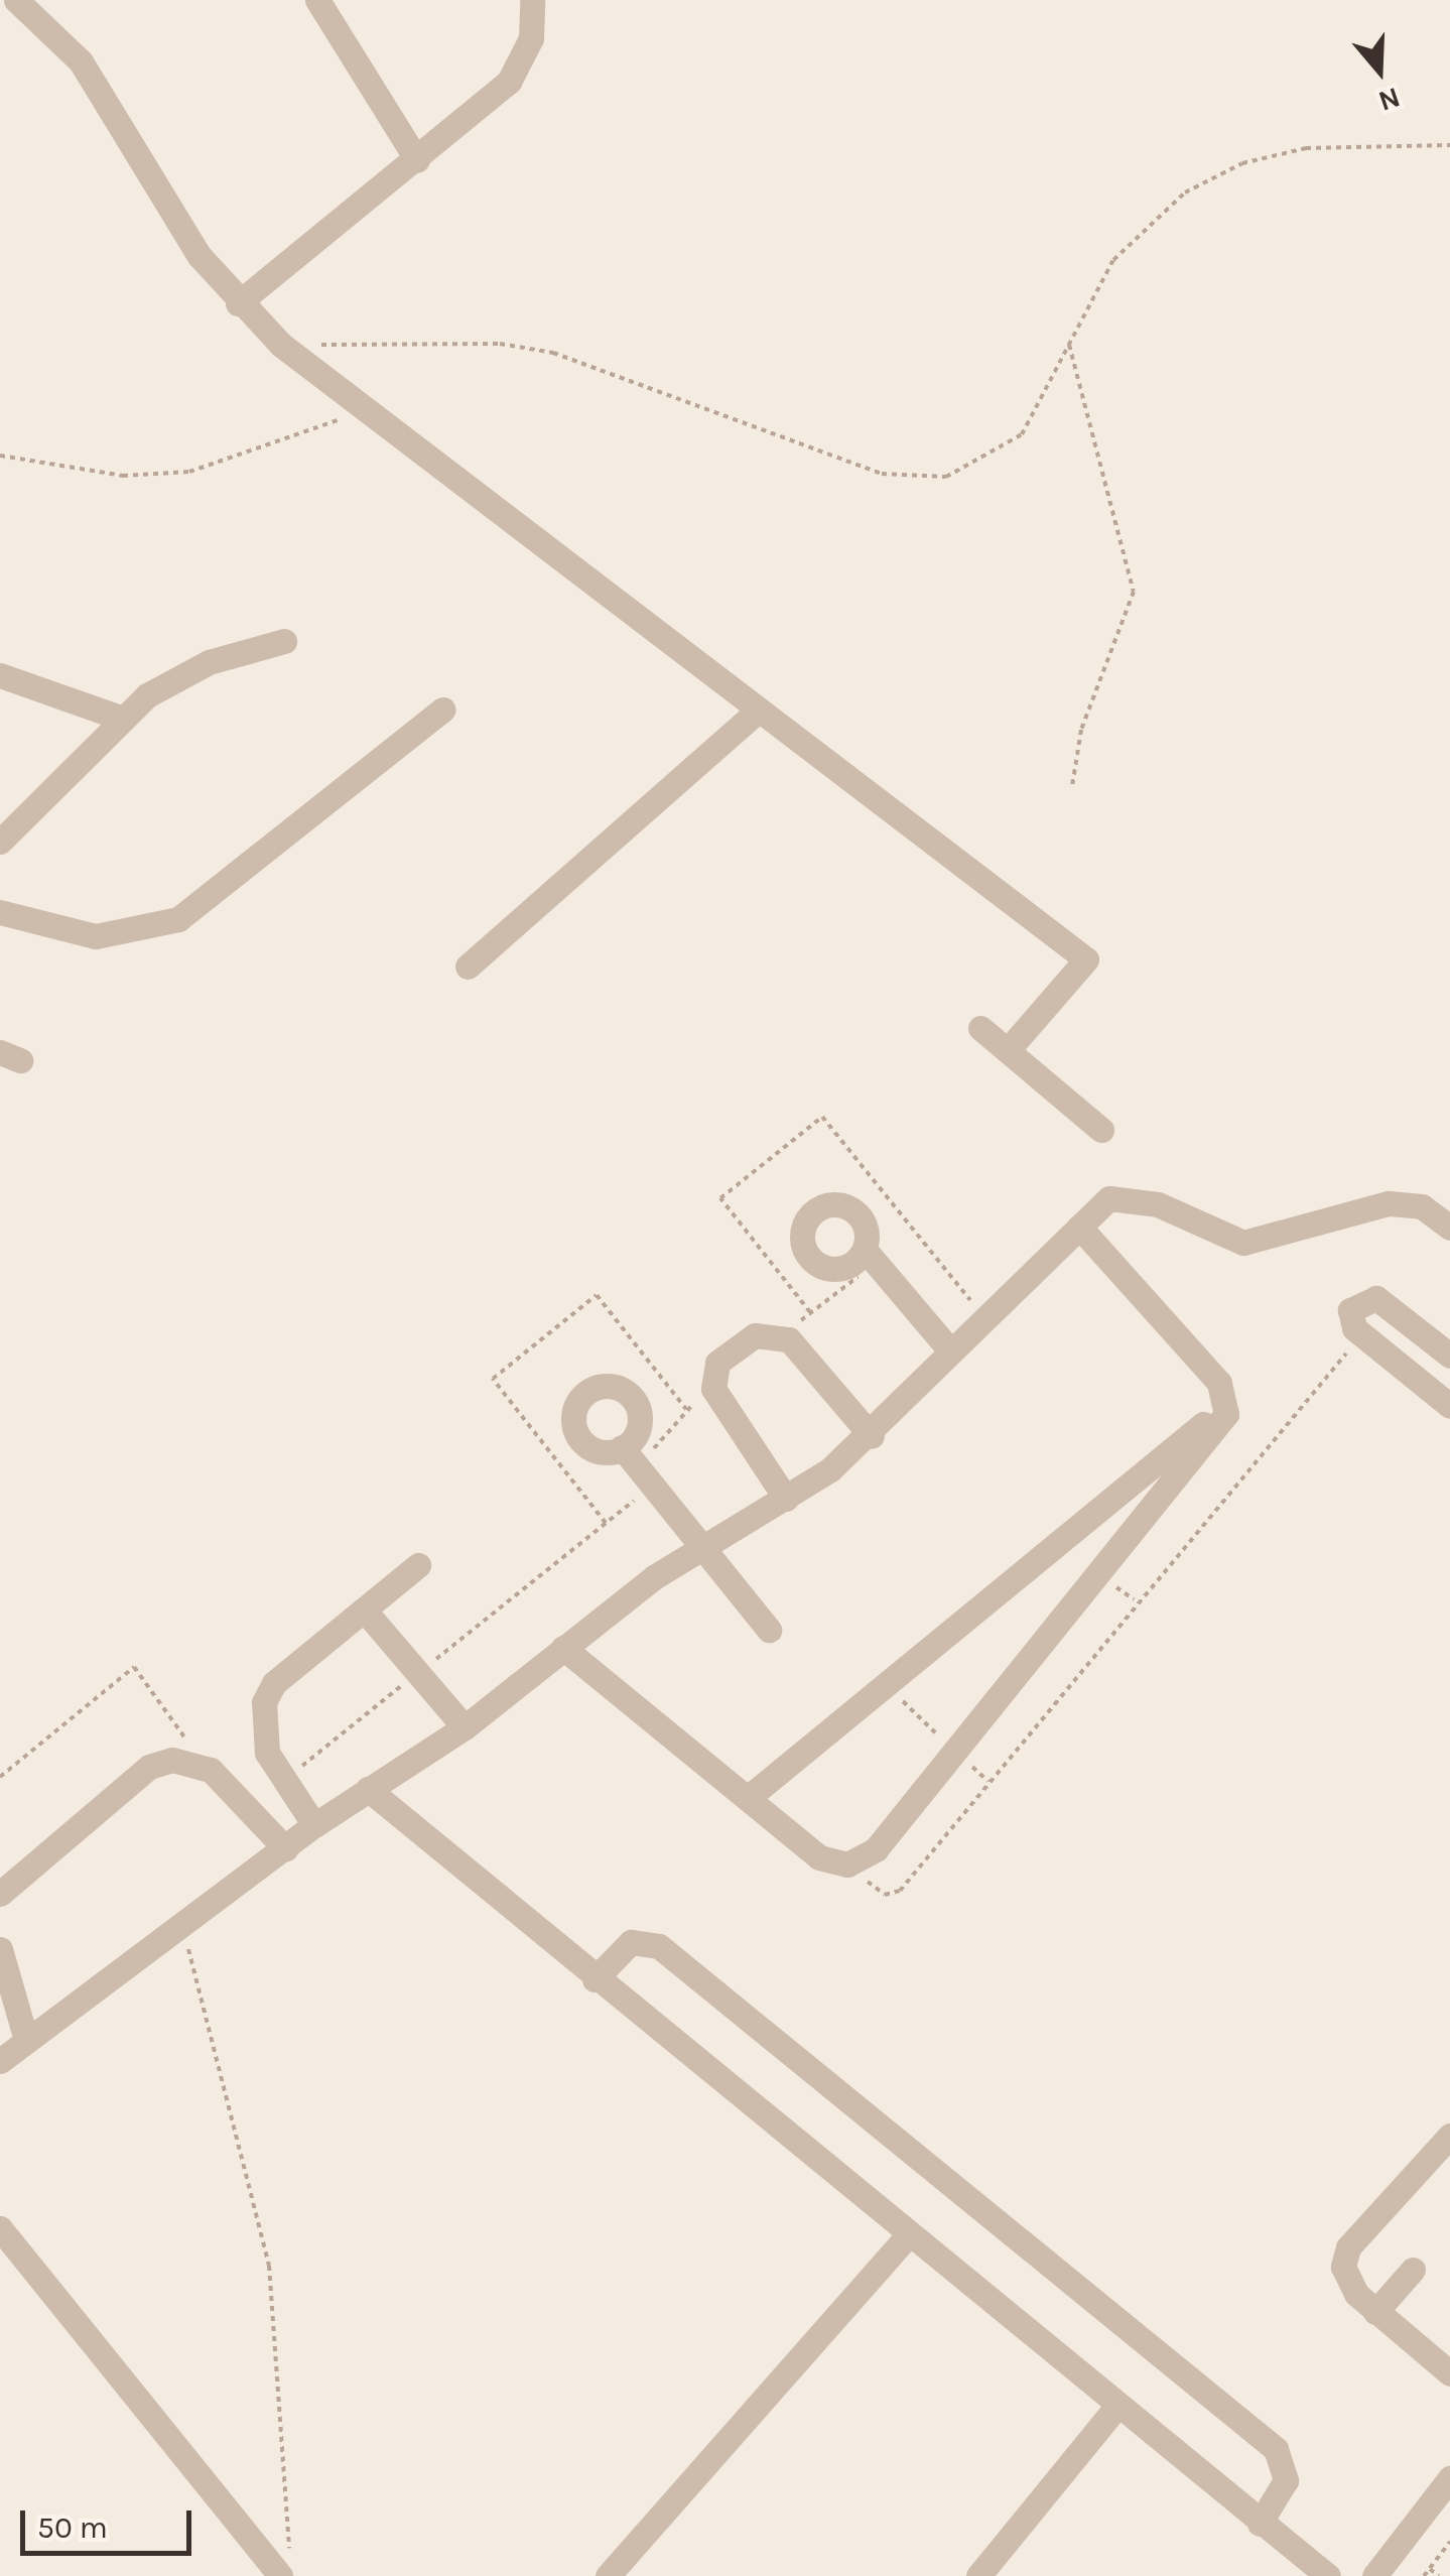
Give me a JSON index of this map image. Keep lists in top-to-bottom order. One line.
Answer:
{"scale_bar":"50 m","north":"bottom"}
